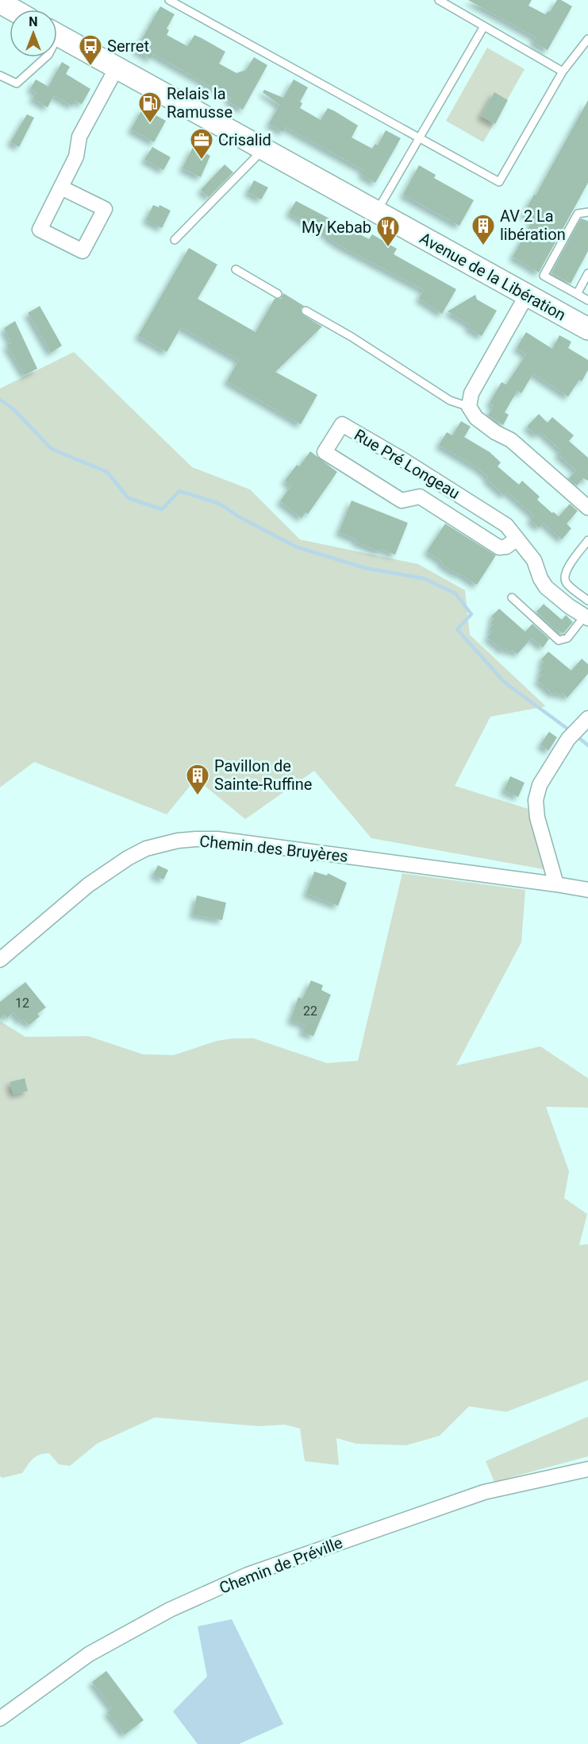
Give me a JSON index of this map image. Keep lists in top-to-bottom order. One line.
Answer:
{"streets":{"main road":["Avenue de la Libération"],"street":["Rue Pré Longeau","Chemin des Bruyères","Chemin de Préville"]},"places":{"bus stop":["Serret"],"fuel station":["Relais la Ramusse"],"office":["Crisalid"],"building":["AV 2 La libération","Pavillon de Sainte-Ruffine"],"restaurant":["My Kebab"]},"house_numbers":["12","22"],"north":"top"}
